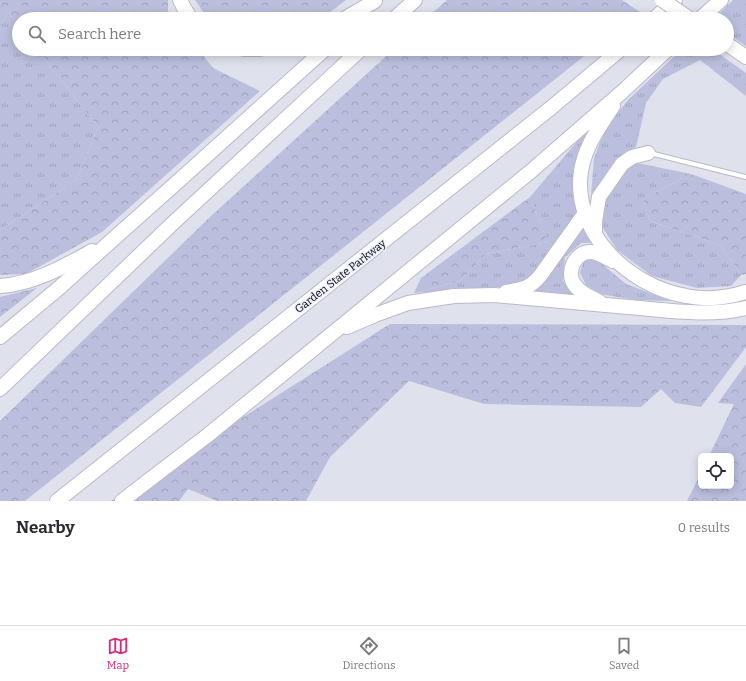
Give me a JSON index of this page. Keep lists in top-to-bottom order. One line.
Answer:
{"streets":{"highway":["Garden State Parkway"]},"page":{"search":"Search here","heading":["Nearby","0 results"],"nav":["Map","Directions","Saved"]}}
